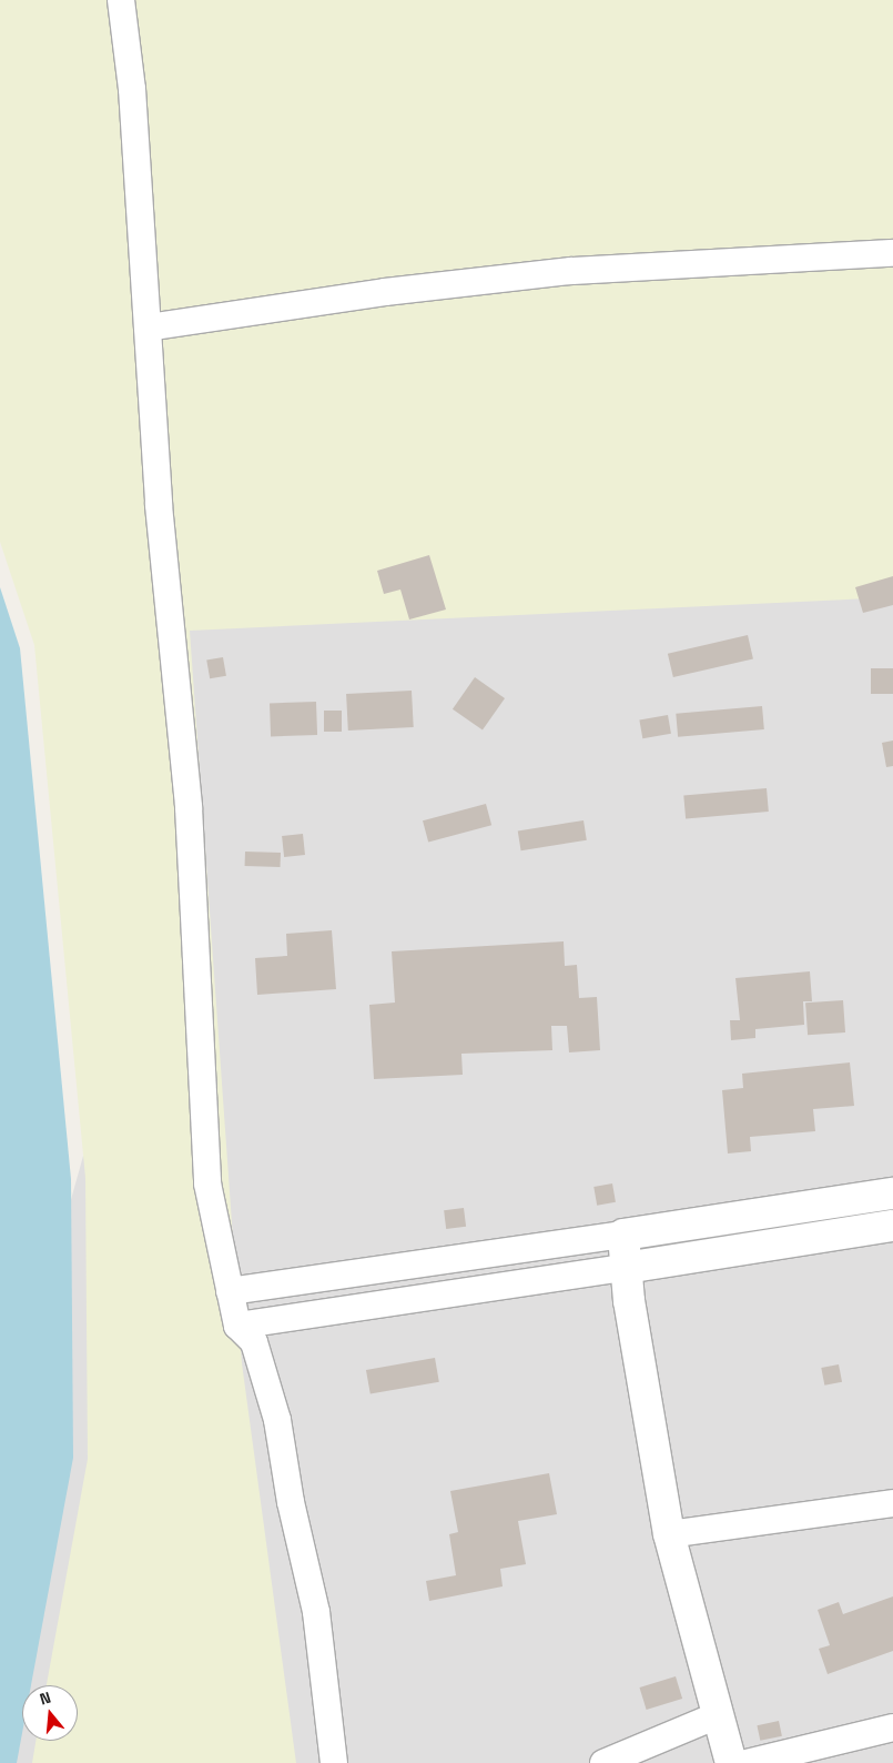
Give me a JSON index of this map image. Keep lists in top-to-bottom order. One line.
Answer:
{"north":"top"}
